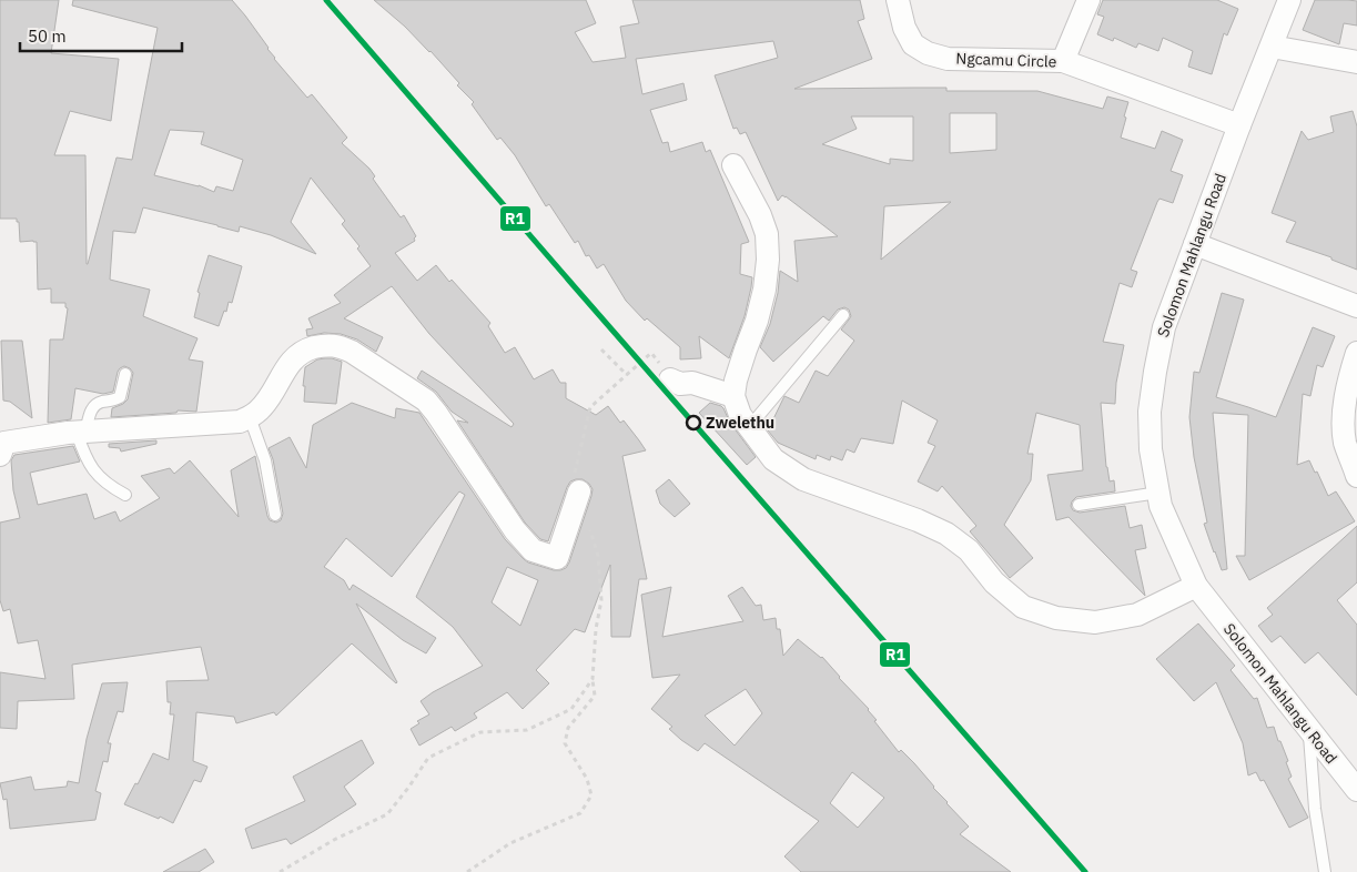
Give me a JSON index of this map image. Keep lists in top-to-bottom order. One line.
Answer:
{"streets":{"street":["Ngcamu Circle","Solomon Mahlangu Road"]},"crossings":[["Ngcamu Circle","Solomon Mahlangu Road"]],"places":["Zwelethu"],"lines":["transit line R1"],"scale_bar":"50 m"}
